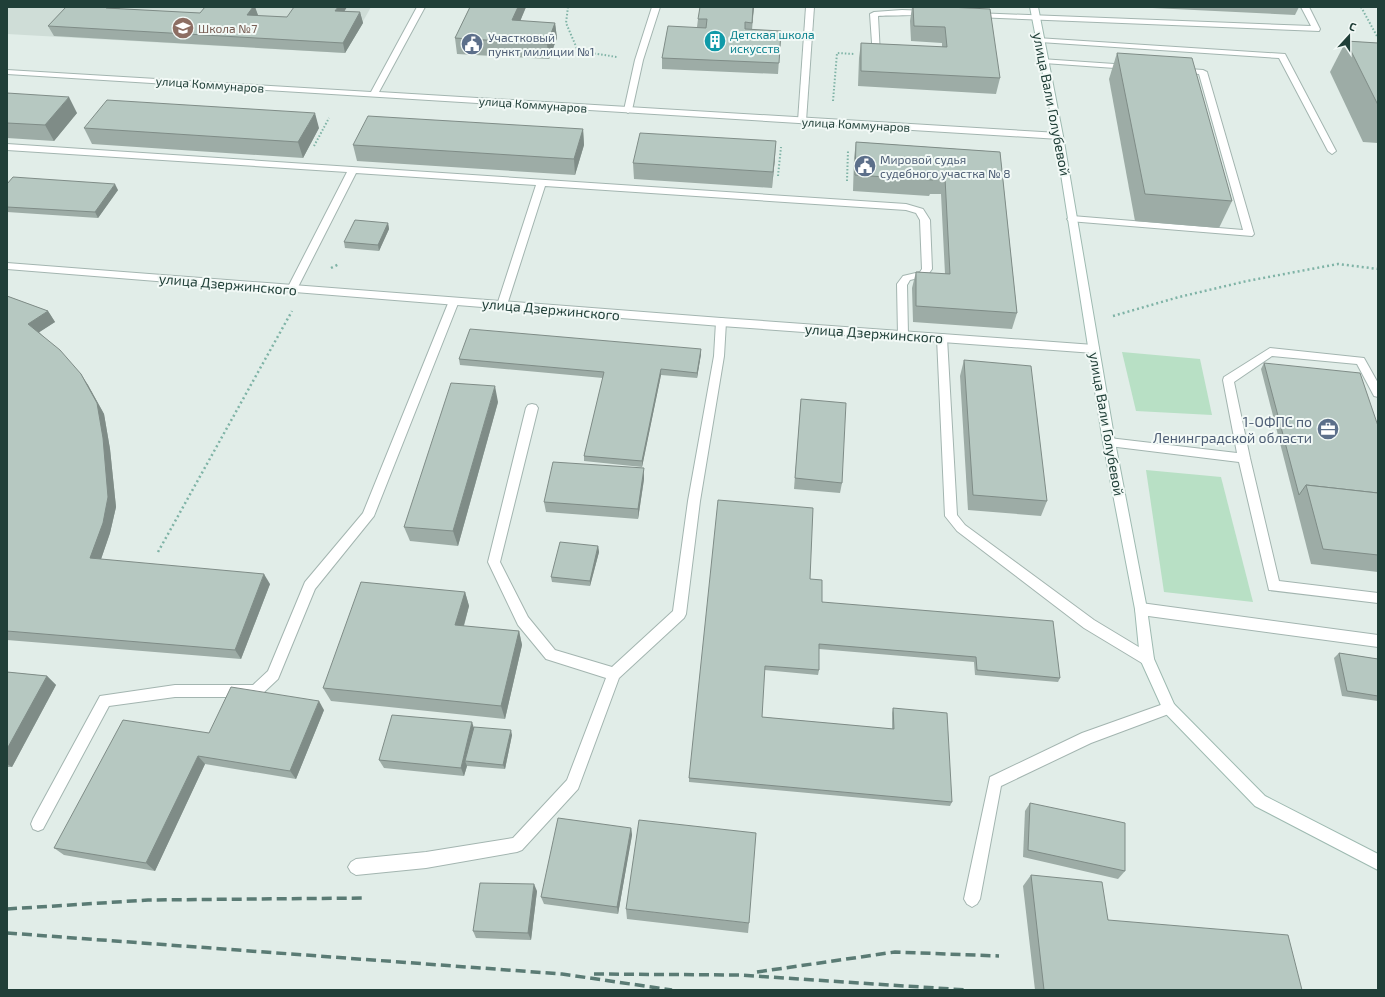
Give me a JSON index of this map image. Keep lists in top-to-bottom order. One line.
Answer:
{"streets":{"street":["улица Коммунаров","улица Вали Голубевой","улица Дзержинского"]},"crossings":[["улица Коммунаров","улица Вали Голубевой"],["улица Вали Голубевой","улица Дзержинского"]],"places":{"school or university":["Школа №7"],"building":["Детская школа искусств"],"public building":["Участковый пункт милиции №1","Мировой судья судебного участка № 8"],"office":["1-ОФПС по Ленинградской области"]},"north":"top"}
